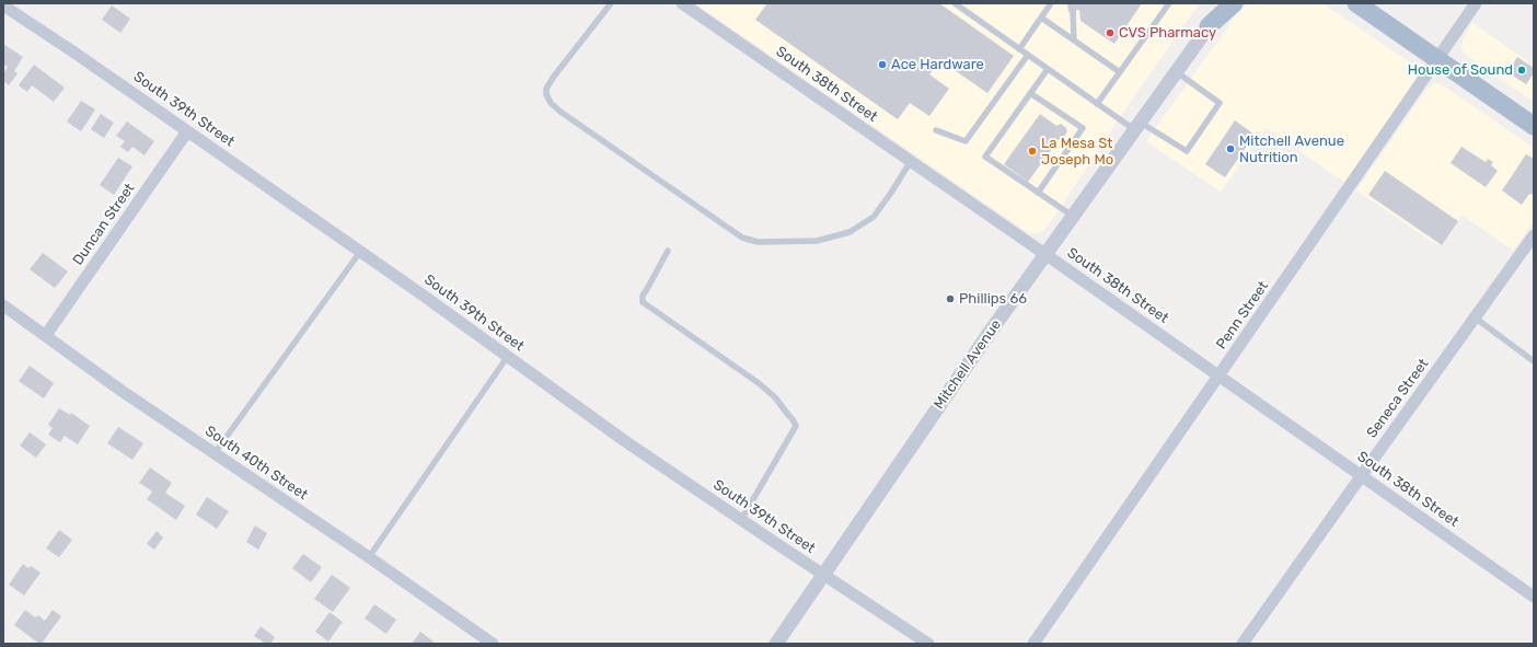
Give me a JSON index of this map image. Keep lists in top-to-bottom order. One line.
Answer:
{"streets":{"street":["South 38th Street","South 39th Street","Duncan Street","Penn Street","Mitchell Avenue","Seneca Street","South 40th Street"]},"crossings":[["South 38th Street","Penn Street"],["South 38th Street","Mitchell Avenue"],["South 38th Street","Seneca Street"],["South 39th Street","Duncan Street"],["South 39th Street","Mitchell Avenue"],["Duncan Street","South 40th Street"]],"places":["CVS Pharmacy","Ace Hardware","House of Sound","Mitchell Avenue Nutrition","La Mesa St Joseph Mo","Phillips 66"]}
